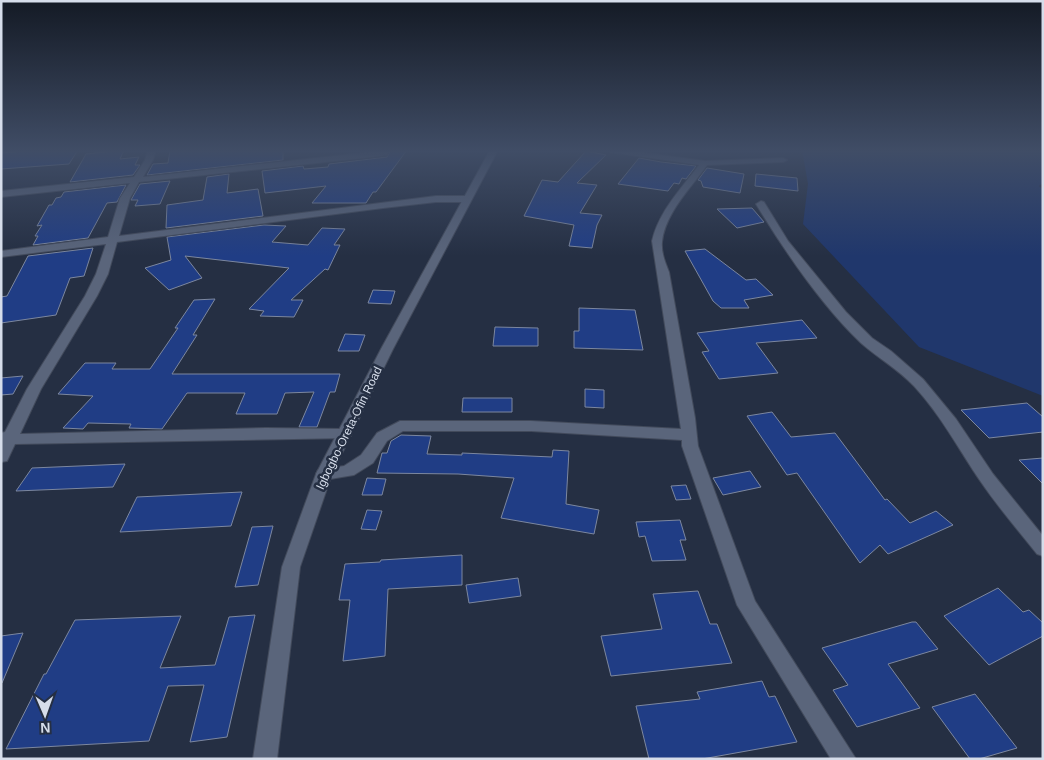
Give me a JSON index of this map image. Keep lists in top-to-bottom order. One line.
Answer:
{"streets":{"street":["Igbogbo-Oreta-Ofin Road"]},"north":"bottom"}
